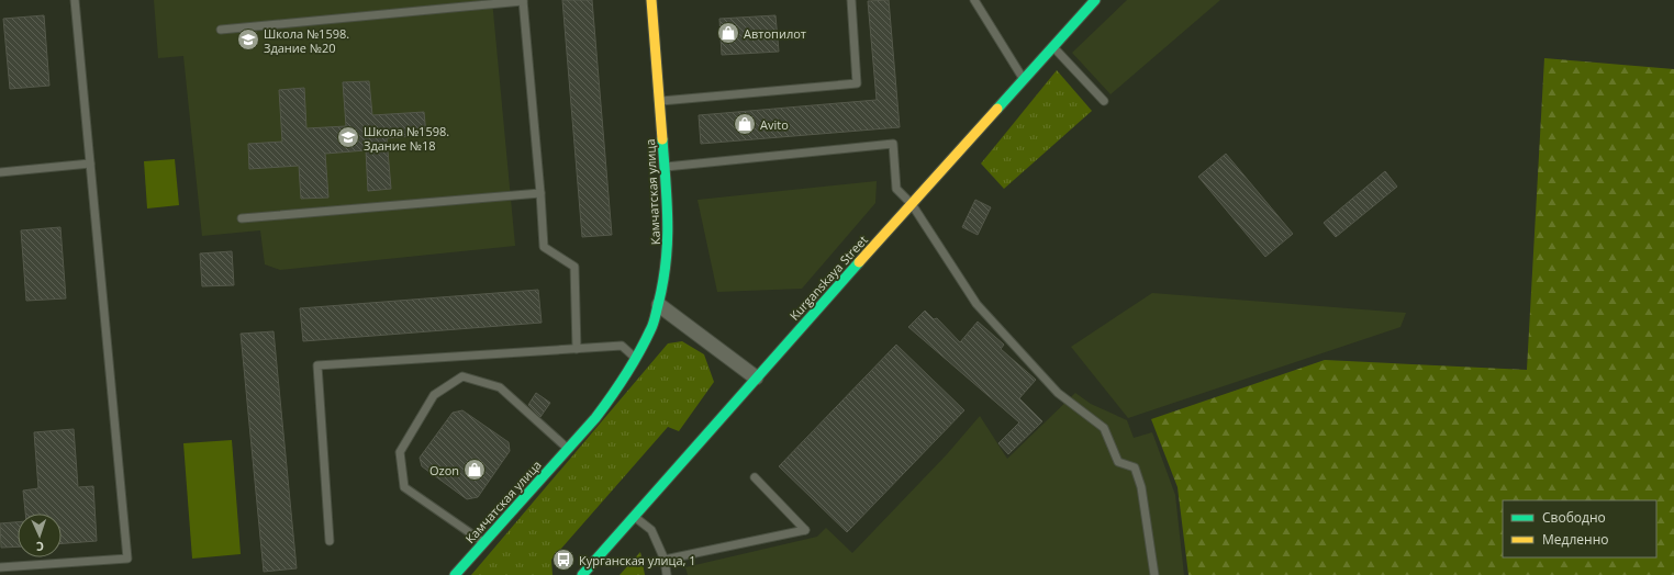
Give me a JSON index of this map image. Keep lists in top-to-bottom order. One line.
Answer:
{"streets":{"street":["Камчатская улица","Kurganskaya Street"]},"places":{"shop":["Автопилот","Avito","Ozon"],"school or university":["Школа №1598. Здание №20","Школа №1598. Здание №18"],"bus stop":["Курганская улица, 1"]},"legend":["Свободно","Медленно"],"north":"bottom"}
